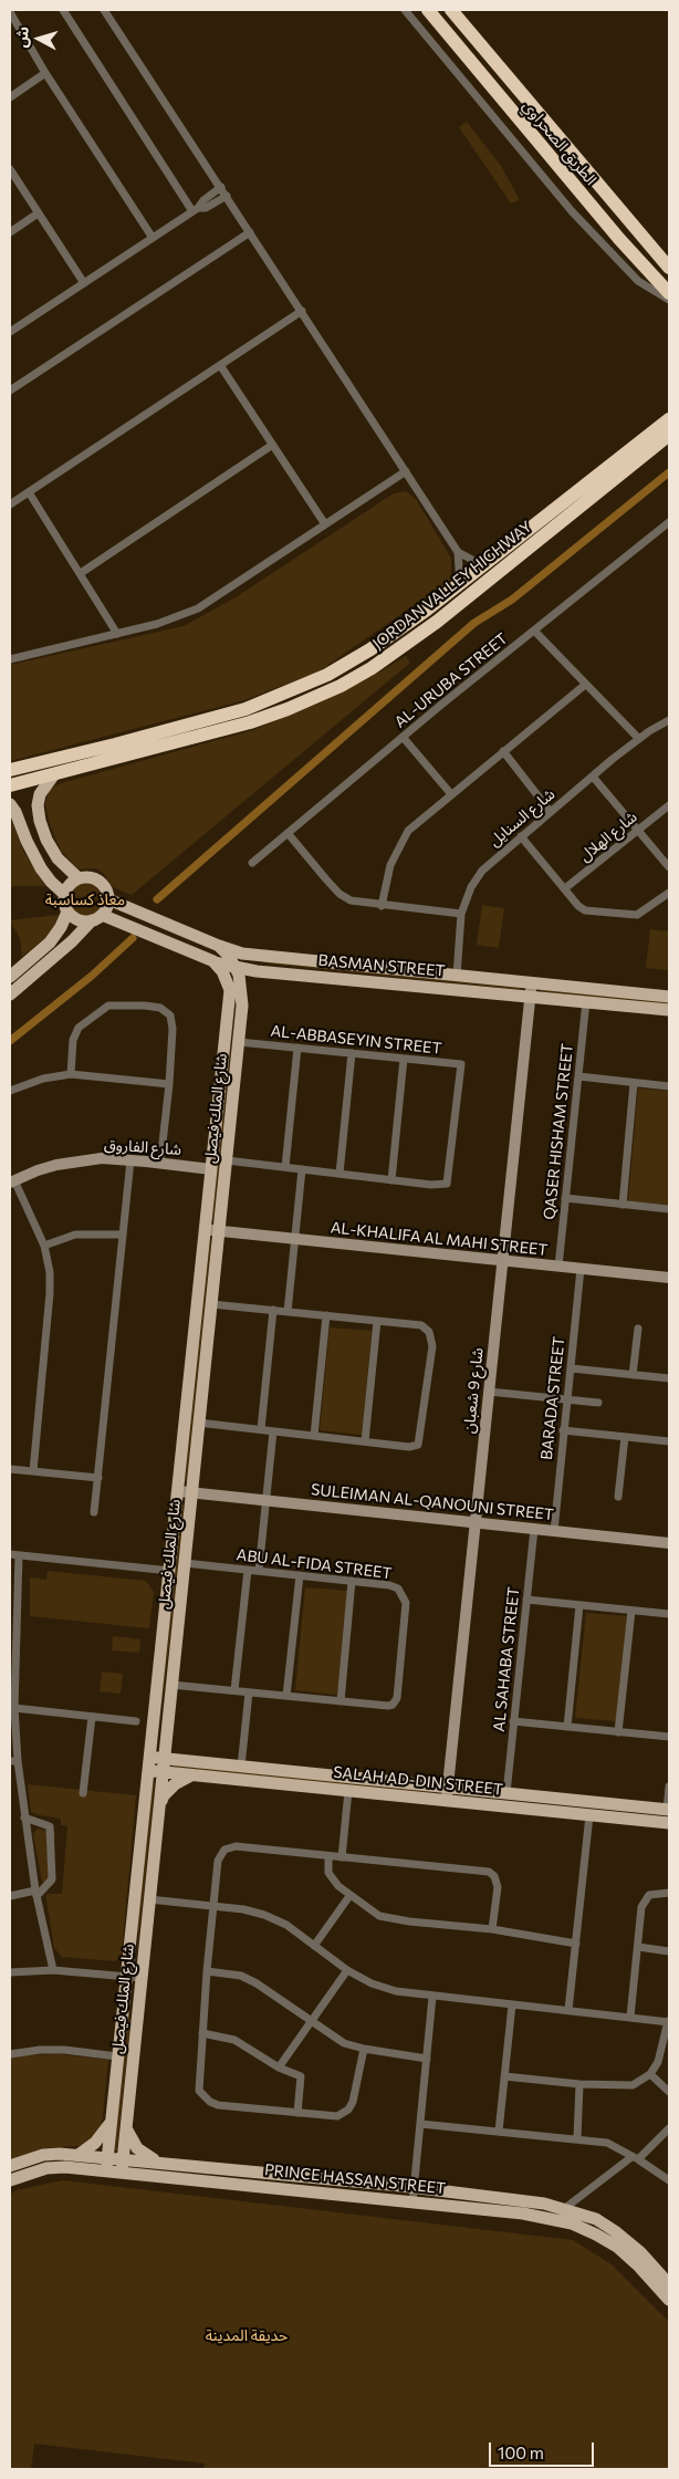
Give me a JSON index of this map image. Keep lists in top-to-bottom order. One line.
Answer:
{"streets":{"highway":["الطريق الصحراوي","JORDAN VALLEY HIGHWAY"],"main road":["BASMAN STREET","شارع الملك فيصل","SALAH AD-DIN STREET","PRINCE HASSAN STREET"],"street":["AL-URUBA STREET","شارع السنايل","شارع الهلال","AL-ABBASEYIN STREET","QASER HISHAM STREET","شارع الفاروق","AL-KHALIFA AL MAHI STREET","شارع 9 شعبان","BARADA STREET","SULEIMAN AL-QANOUNI STREET","ABU AL-FIDA STREET","AL SAHABA STREET"]},"crossings":[["شارع السنايل","BASMAN STREET"],["BASMAN STREET","شارع الملك فيصل"],["BASMAN STREET","QASER HISHAM STREET"],["BASMAN STREET","شارع 9 شعبان"],["AL-ABBASEYIN STREET","شارع الملك فيصل"],["شارع الملك فيصل","شارع الفاروق"],["شارع الملك فيصل","AL-KHALIFA AL MAHI STREET"],["شارع الملك فيصل","SULEIMAN AL-QANOUNI STREET"],["شارع الملك فيصل","ABU AL-FIDA STREET"],["شارع الملك فيصل","SALAH AD-DIN STREET"],["شارع الملك فيصل","PRINCE HASSAN STREET"],["QASER HISHAM STREET","AL-KHALIFA AL MAHI STREET"],["AL-KHALIFA AL MAHI STREET","شارع 9 شعبان"],["AL-KHALIFA AL MAHI STREET","BARADA STREET"],["شارع 9 شعبان","SULEIMAN AL-QANOUNI STREET"],["شارع 9 شعبان","SALAH AD-DIN STREET"],["BARADA STREET","SULEIMAN AL-QANOUNI STREET"],["SULEIMAN AL-QANOUNI STREET","AL SAHABA STREET"],["AL SAHABA STREET","SALAH AD-DIN STREET"]],"parks":["معاذ كساسبة","حديقة المدينة"],"scale_bar":"100 m","north":"left"}
